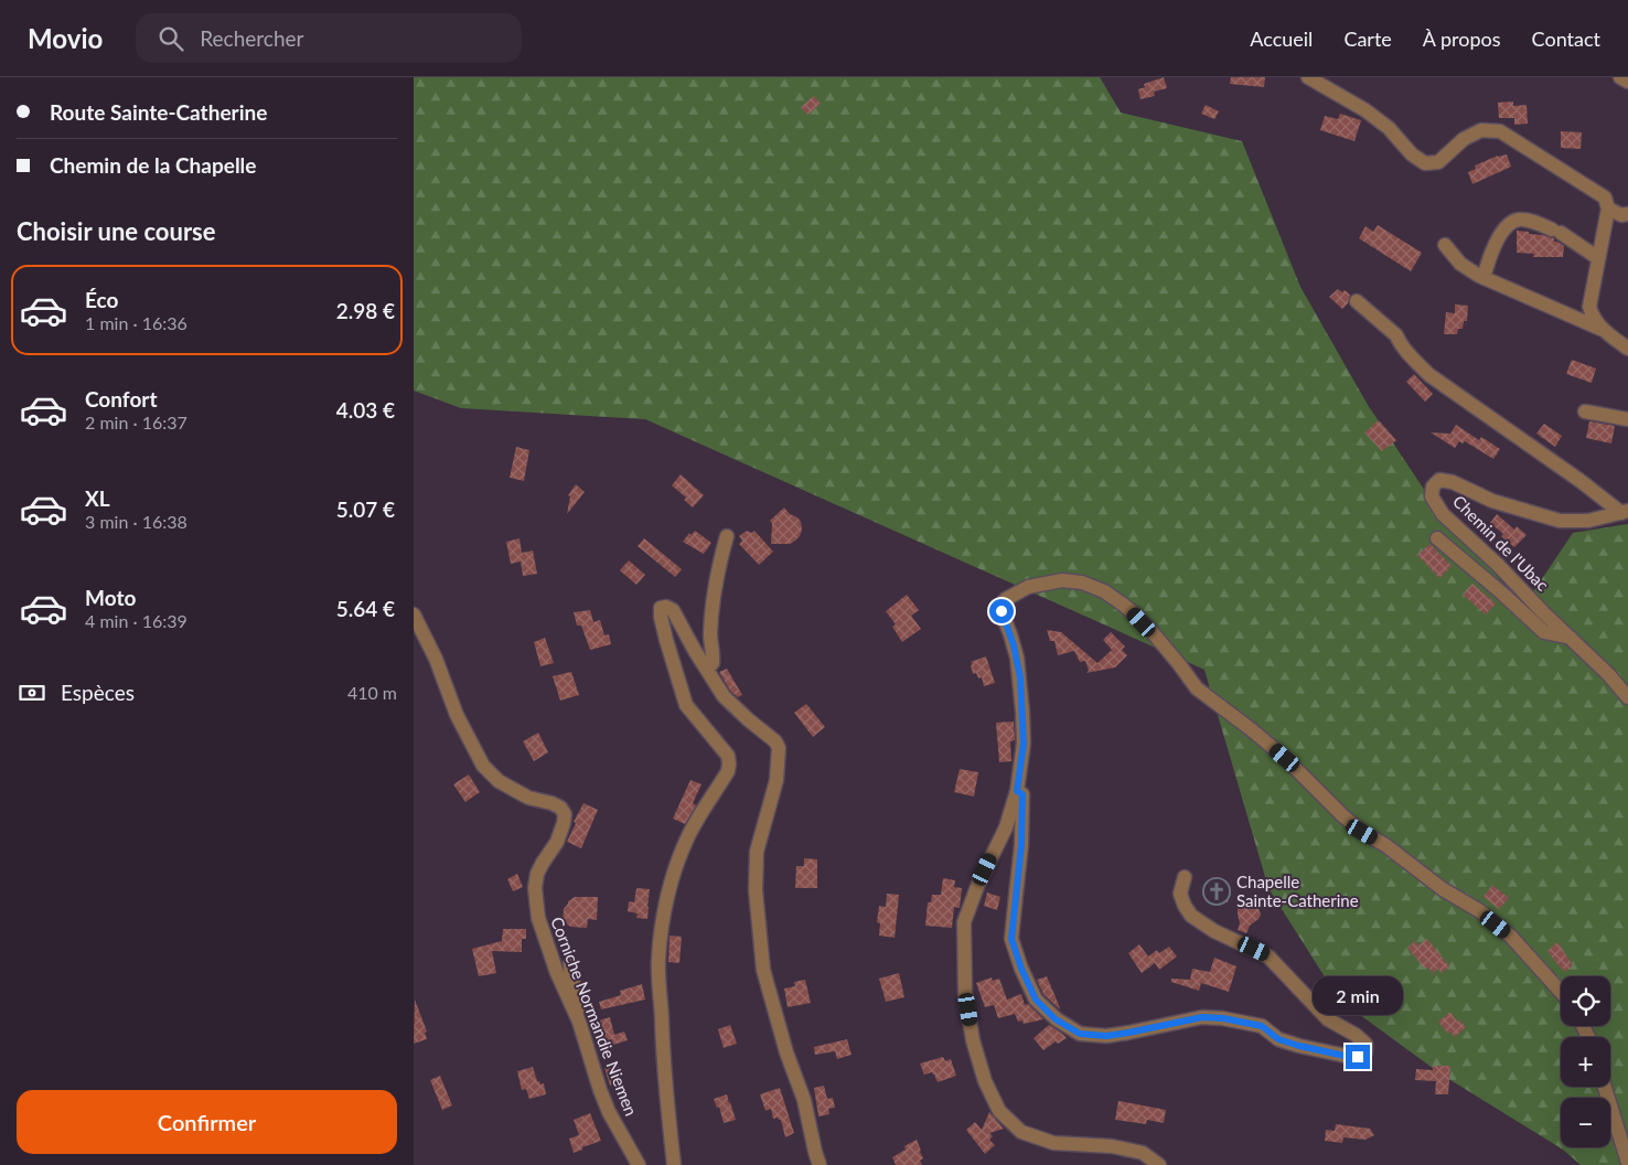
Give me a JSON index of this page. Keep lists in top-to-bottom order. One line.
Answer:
{"streets":{"street":["Chemin de l'Ubac","Corniche Normandie Niemen"]},"places":{"church":["Chapelle Sainte-Catherine"]},"page":{"header":"Movio","search":"Rechercher","nav":["Accueil","Carte","À propos","Contact"],"banner":["Route Sainte-Catherine","Chemin de la Chapelle"],"heading":"Choisir une course","list":[{"name":"Éco","note":"1 min · 16:36","value":"2.98 €"},{"name":"Confort","note":"2 min · 16:37","value":"4.03 €"},{"name":"XL","note":"3 min · 16:38","value":"5.07 €"},{"name":"Moto","note":"4 min · 16:39","value":"5.64 €"}],"pay":["Espèces","410 m"],"map_buttons":["+","−"],"bubble":"2 min","buttons":"Confirmer"}}
